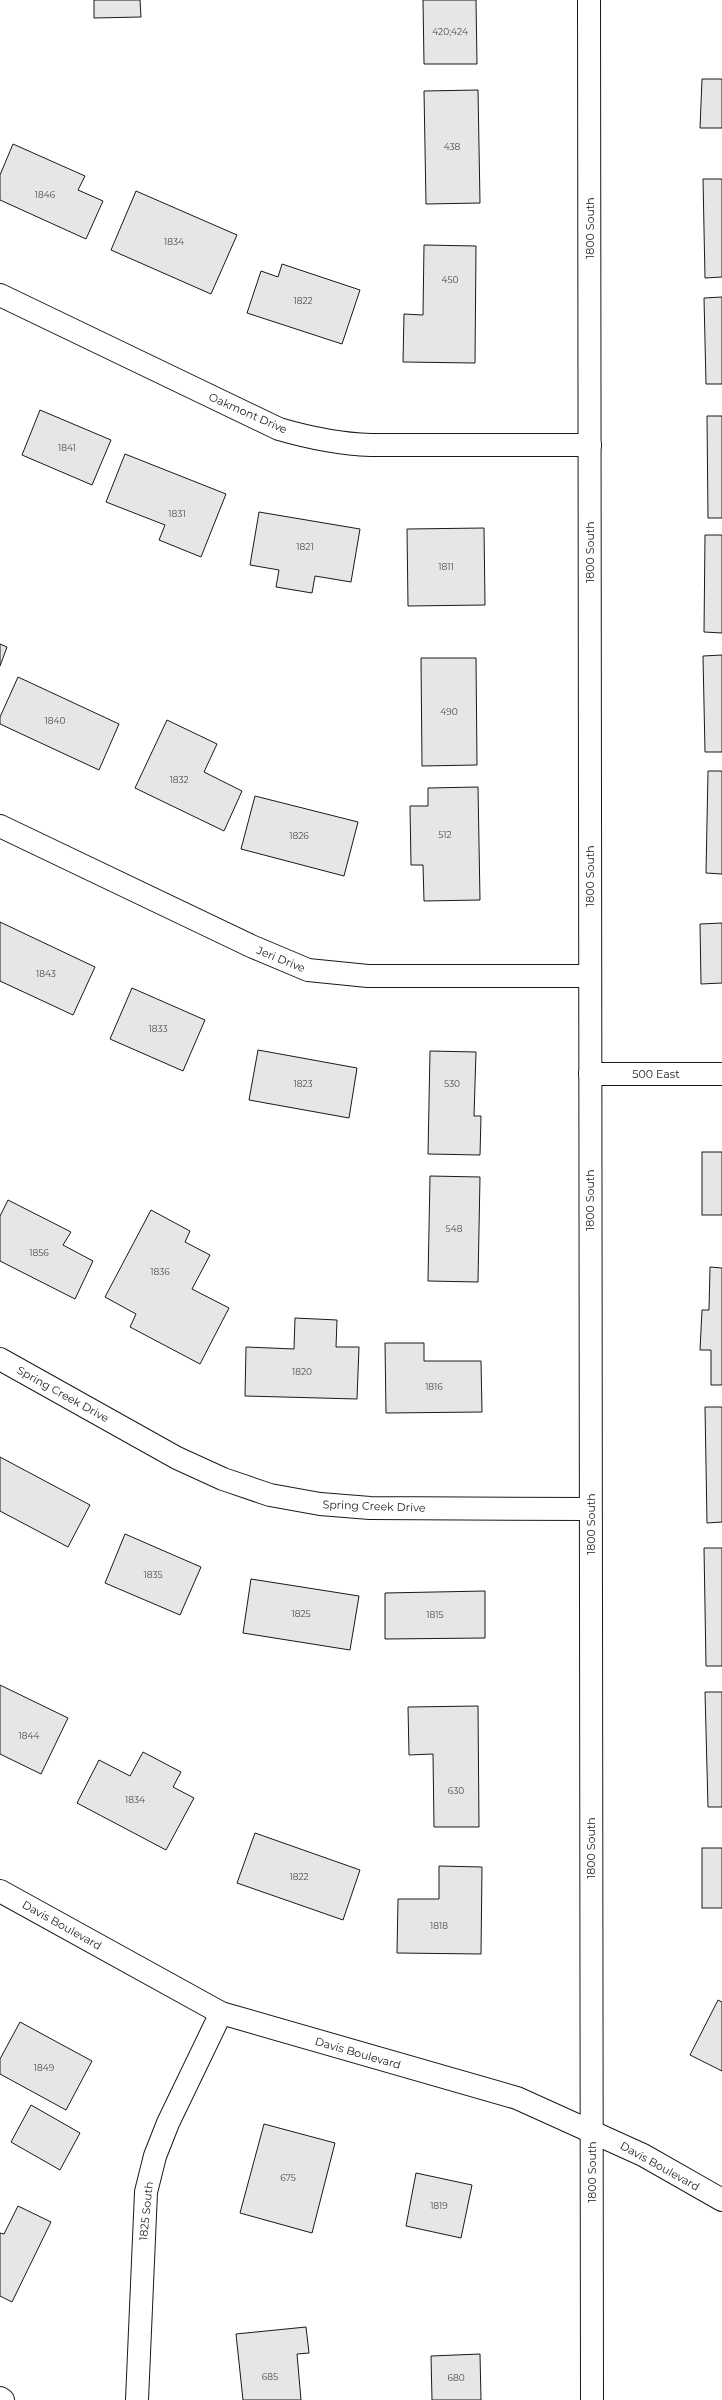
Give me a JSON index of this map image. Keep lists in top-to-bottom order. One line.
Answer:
{"streets":{"street":["1800 South","Oakmont Drive","Jeri Drive","500 East","Spring Creek Drive","Davis Boulevard","1825 South"]},"crossings":[["1800 South","Oakmont Drive"],["1800 South","Jeri Drive"],["1800 South","500 East"],["1800 South","Spring Creek Drive"],["1800 South","Davis Boulevard"],["Davis Boulevard","1825 South"]],"house_numbers":["420;424","438","1846","1834","450","1822","1841","1831","1821","1811","490","1840","1832","512","1826","1843","1833","1823","530","548","1856","1836","1820","1816","1835","1825","1815","1844","630","1834","1822","1818","1849","675","1819","685","680"]}
